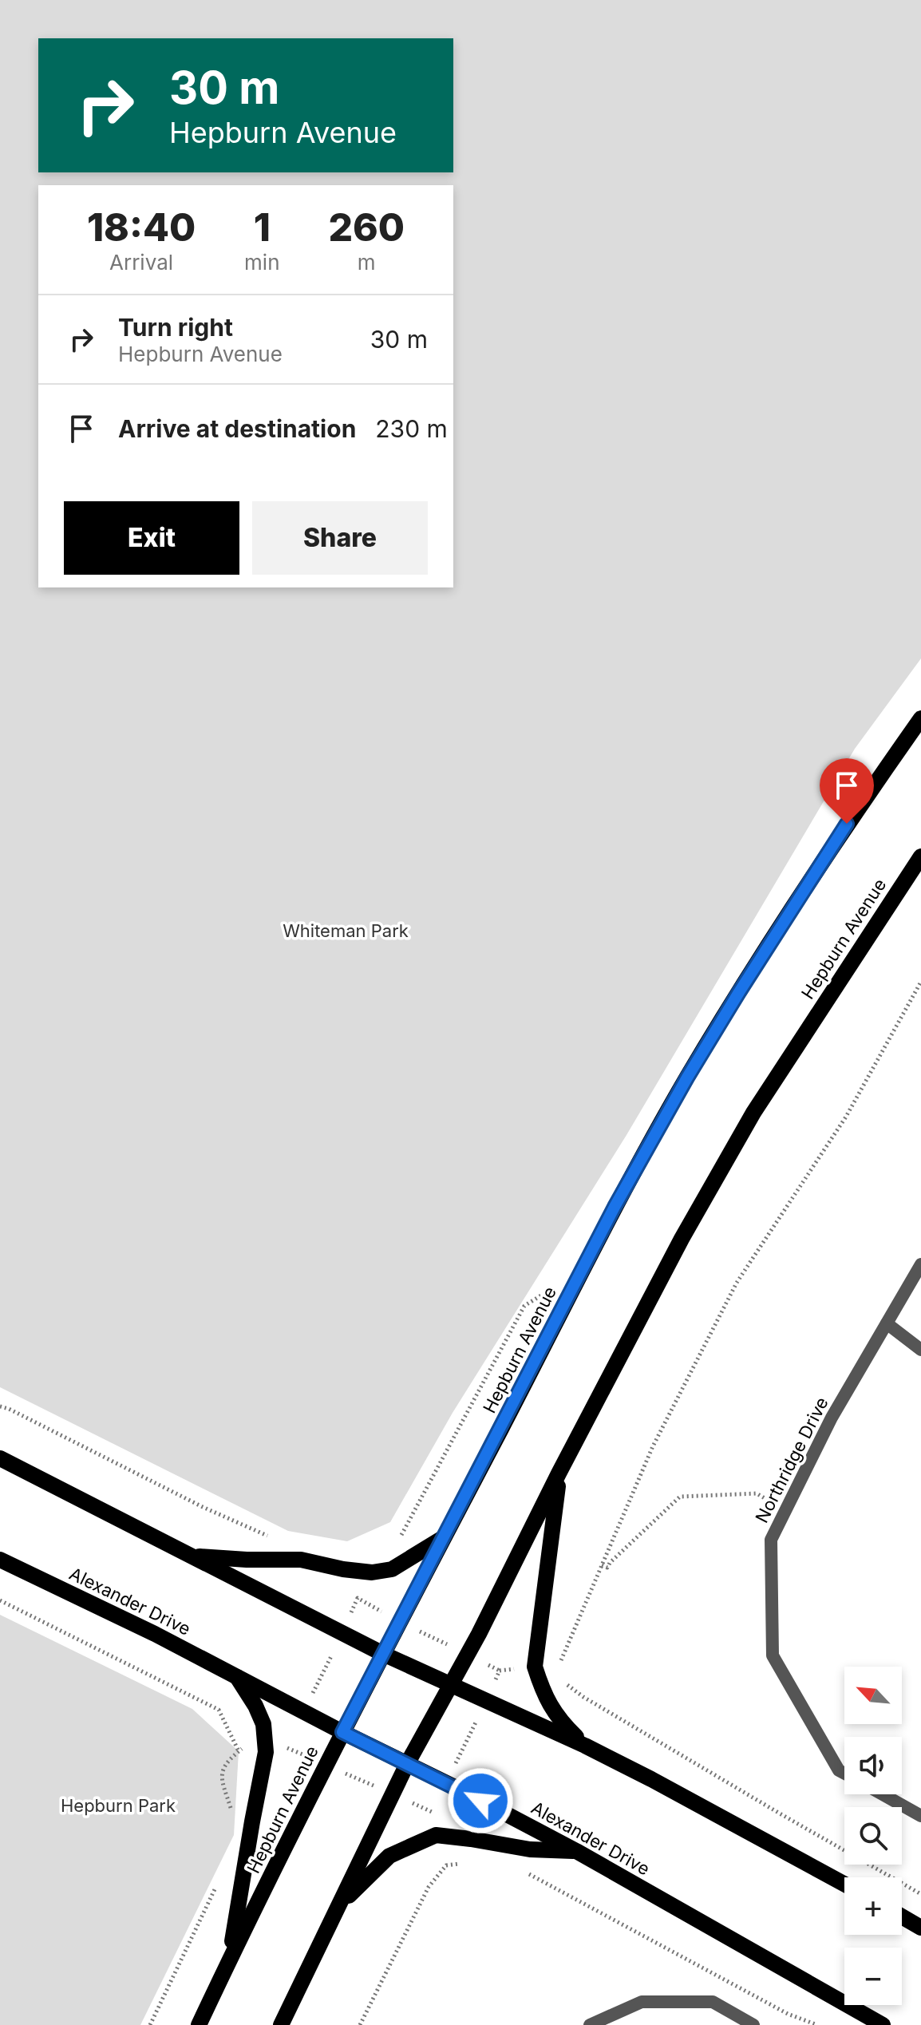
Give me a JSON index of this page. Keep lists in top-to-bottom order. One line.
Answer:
{"streets":{"main road":["Hepburn Avenue","Alexander Drive"],"street":["Northridge Drive"]},"crossings":[["Hepburn Avenue","Alexander Drive"]],"parks":["Whiteman Park","Hepburn Park"],"north":"top left","page":{"turn":["30 m","Hepburn Avenue"],"eta":["18:40","Arrival","1","min","260","m"],"list":[{"name":"Turn right","note":"Hepburn Avenue","value":"30 m"},{"name":"Arrive at destination","value":"230 m"}],"buttons":["Exit","Share"],"map_buttons":["+","−"]}}
